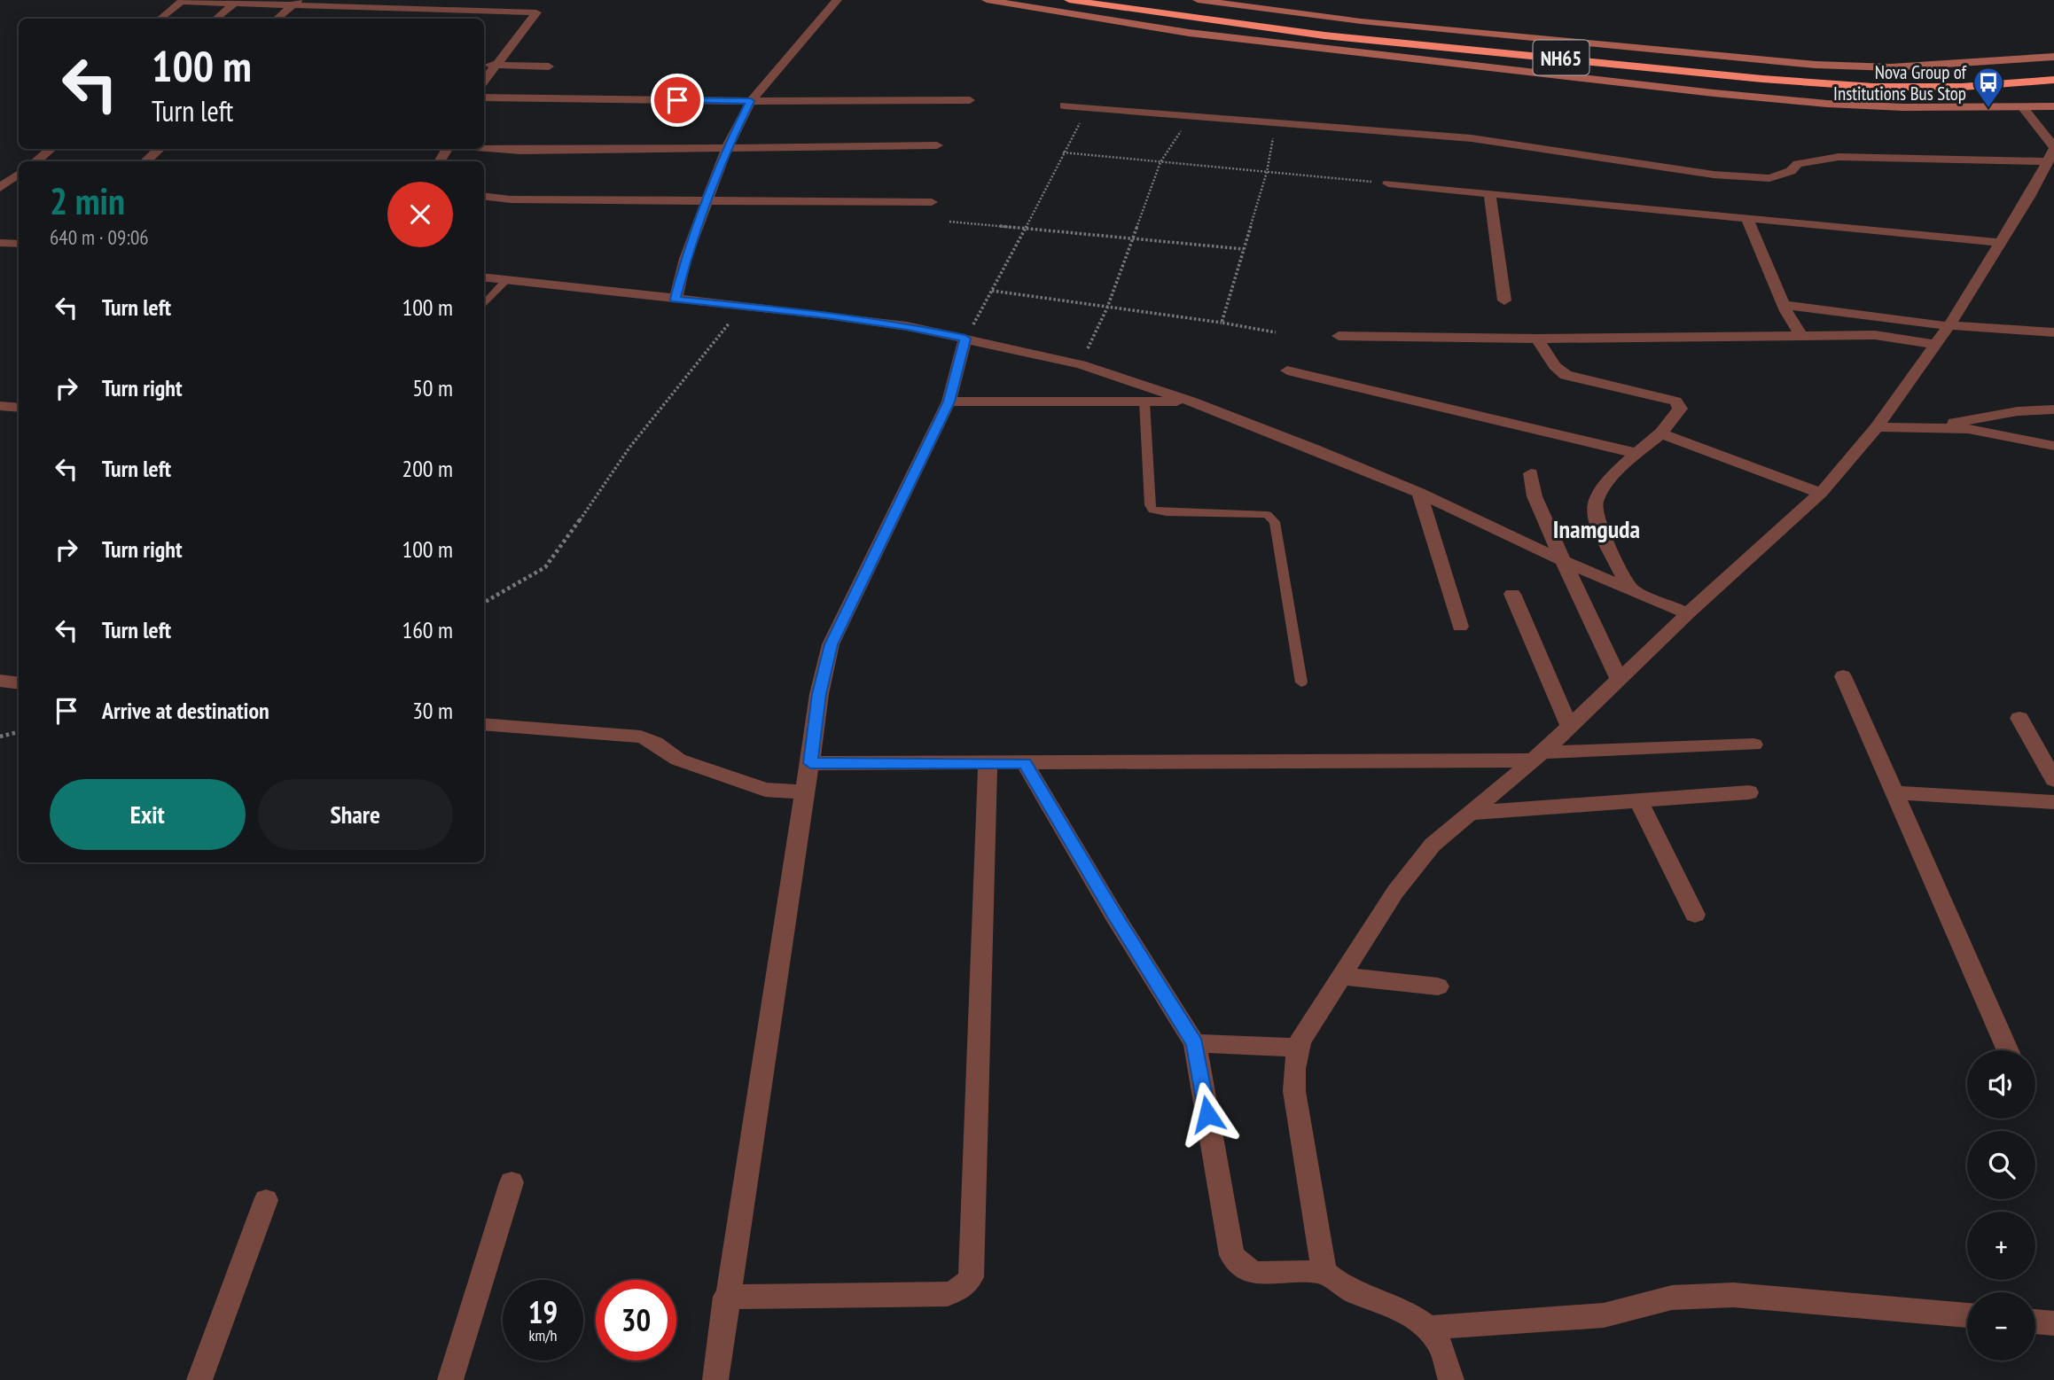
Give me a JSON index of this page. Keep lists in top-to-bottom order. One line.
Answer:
{"streets":{"highway":["NH65"]},"districts":["Inamguda"],"places":{"bus stop":["Nova Group of Institutions Bus Stop"]},"page":{"turn":["100 m","Turn left"],"heading":["2 min","640 m · 09:06"],"list":[{"name":"Turn left","value":"100 m"},{"name":"Turn right","value":"50 m"},{"name":"Turn left","value":"200 m"},{"name":"Turn right","value":"100 m"},{"name":"Turn left","value":"160 m"},{"name":"Arrive at destination","value":"30 m"}],"buttons":["Exit","Share"],"map_buttons":["+","−"],"speed":"19 km/h","limit":"30"}}
